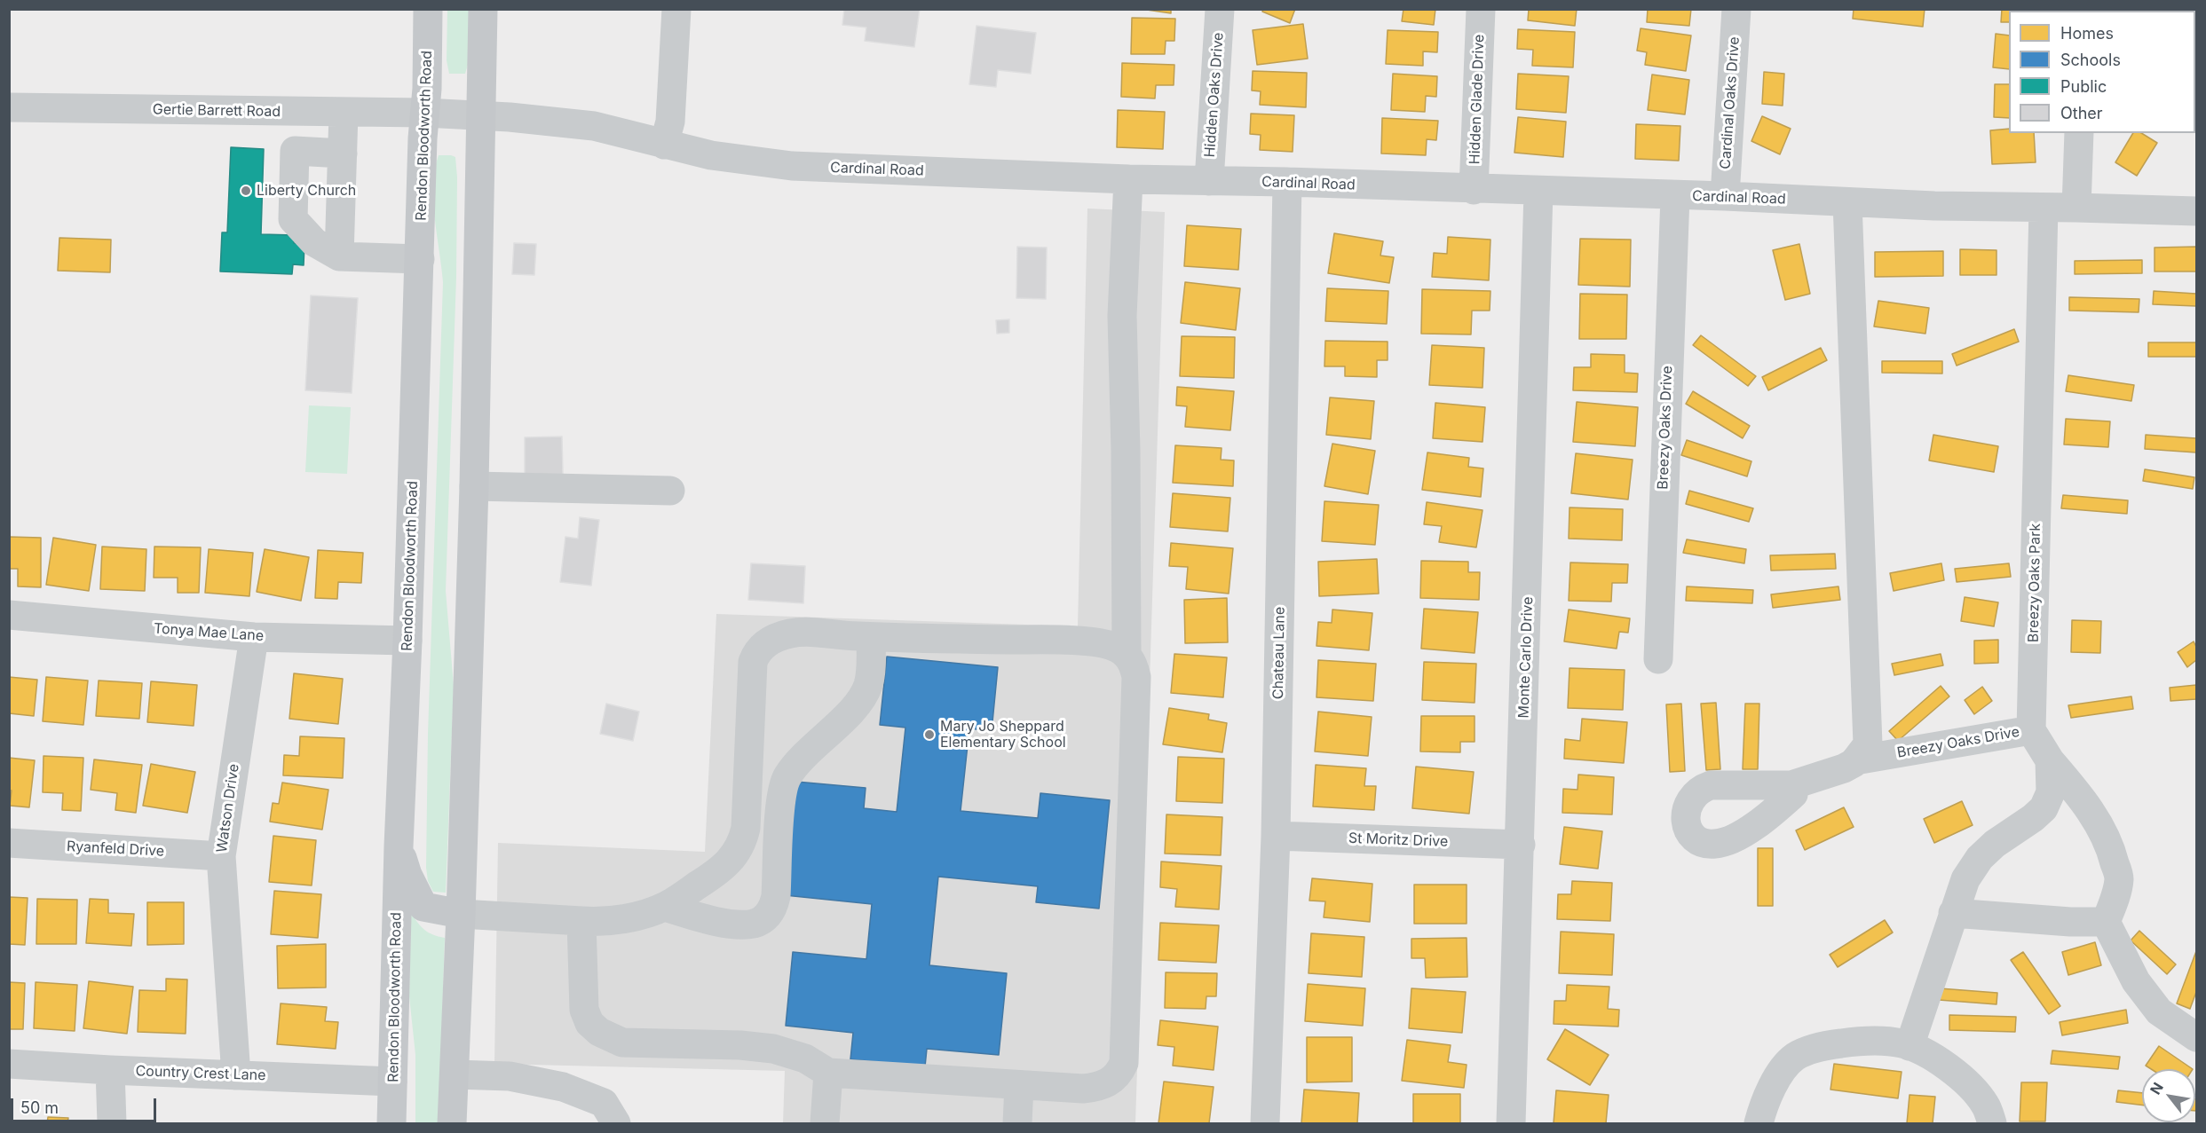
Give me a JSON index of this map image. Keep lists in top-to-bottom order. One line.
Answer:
{"streets":{"main road":["Rendon Bloodworth Road"],"street":["Hidden Oaks Drive","Hidden Glade Drive","Cardinal Oaks Drive","Gertie Barrett Road","Cardinal Road","Breezy Oaks Drive","Breezy Oaks Park","Tonya Mae Lane","Chateau Lane","Monte Carlo Drive","Watson Drive","St Moritz Drive","Ryanfeld Drive","Country Crest Lane"]},"crossings":[["Hidden Oaks Drive","Cardinal Road"],["Hidden Glade Drive","Cardinal Road"],["Cardinal Oaks Drive","Cardinal Road"],["Gertie Barrett Road","Rendon Bloodworth Road"],["Gertie Barrett Road","Cardinal Road"],["Rendon Bloodworth Road","Cardinal Road"],["Rendon Bloodworth Road","Tonya Mae Lane"],["Rendon Bloodworth Road","Country Crest Lane"],["Cardinal Road","Breezy Oaks Drive"],["Cardinal Road","Breezy Oaks Park"],["Cardinal Road","Chateau Lane"],["Cardinal Road","Monte Carlo Drive"],["Breezy Oaks Drive","Breezy Oaks Park"],["Tonya Mae Lane","Watson Drive"],["Chateau Lane","St Moritz Drive"],["Monte Carlo Drive","St Moritz Drive"],["Watson Drive","Ryanfeld Drive"],["Watson Drive","Country Crest Lane"]],"places":["Liberty Church","Mary Jo Sheppard Elementary School"],"legend":["Homes","Schools","Public","Other"],"scale_bar":"50 m","north":"top left"}
